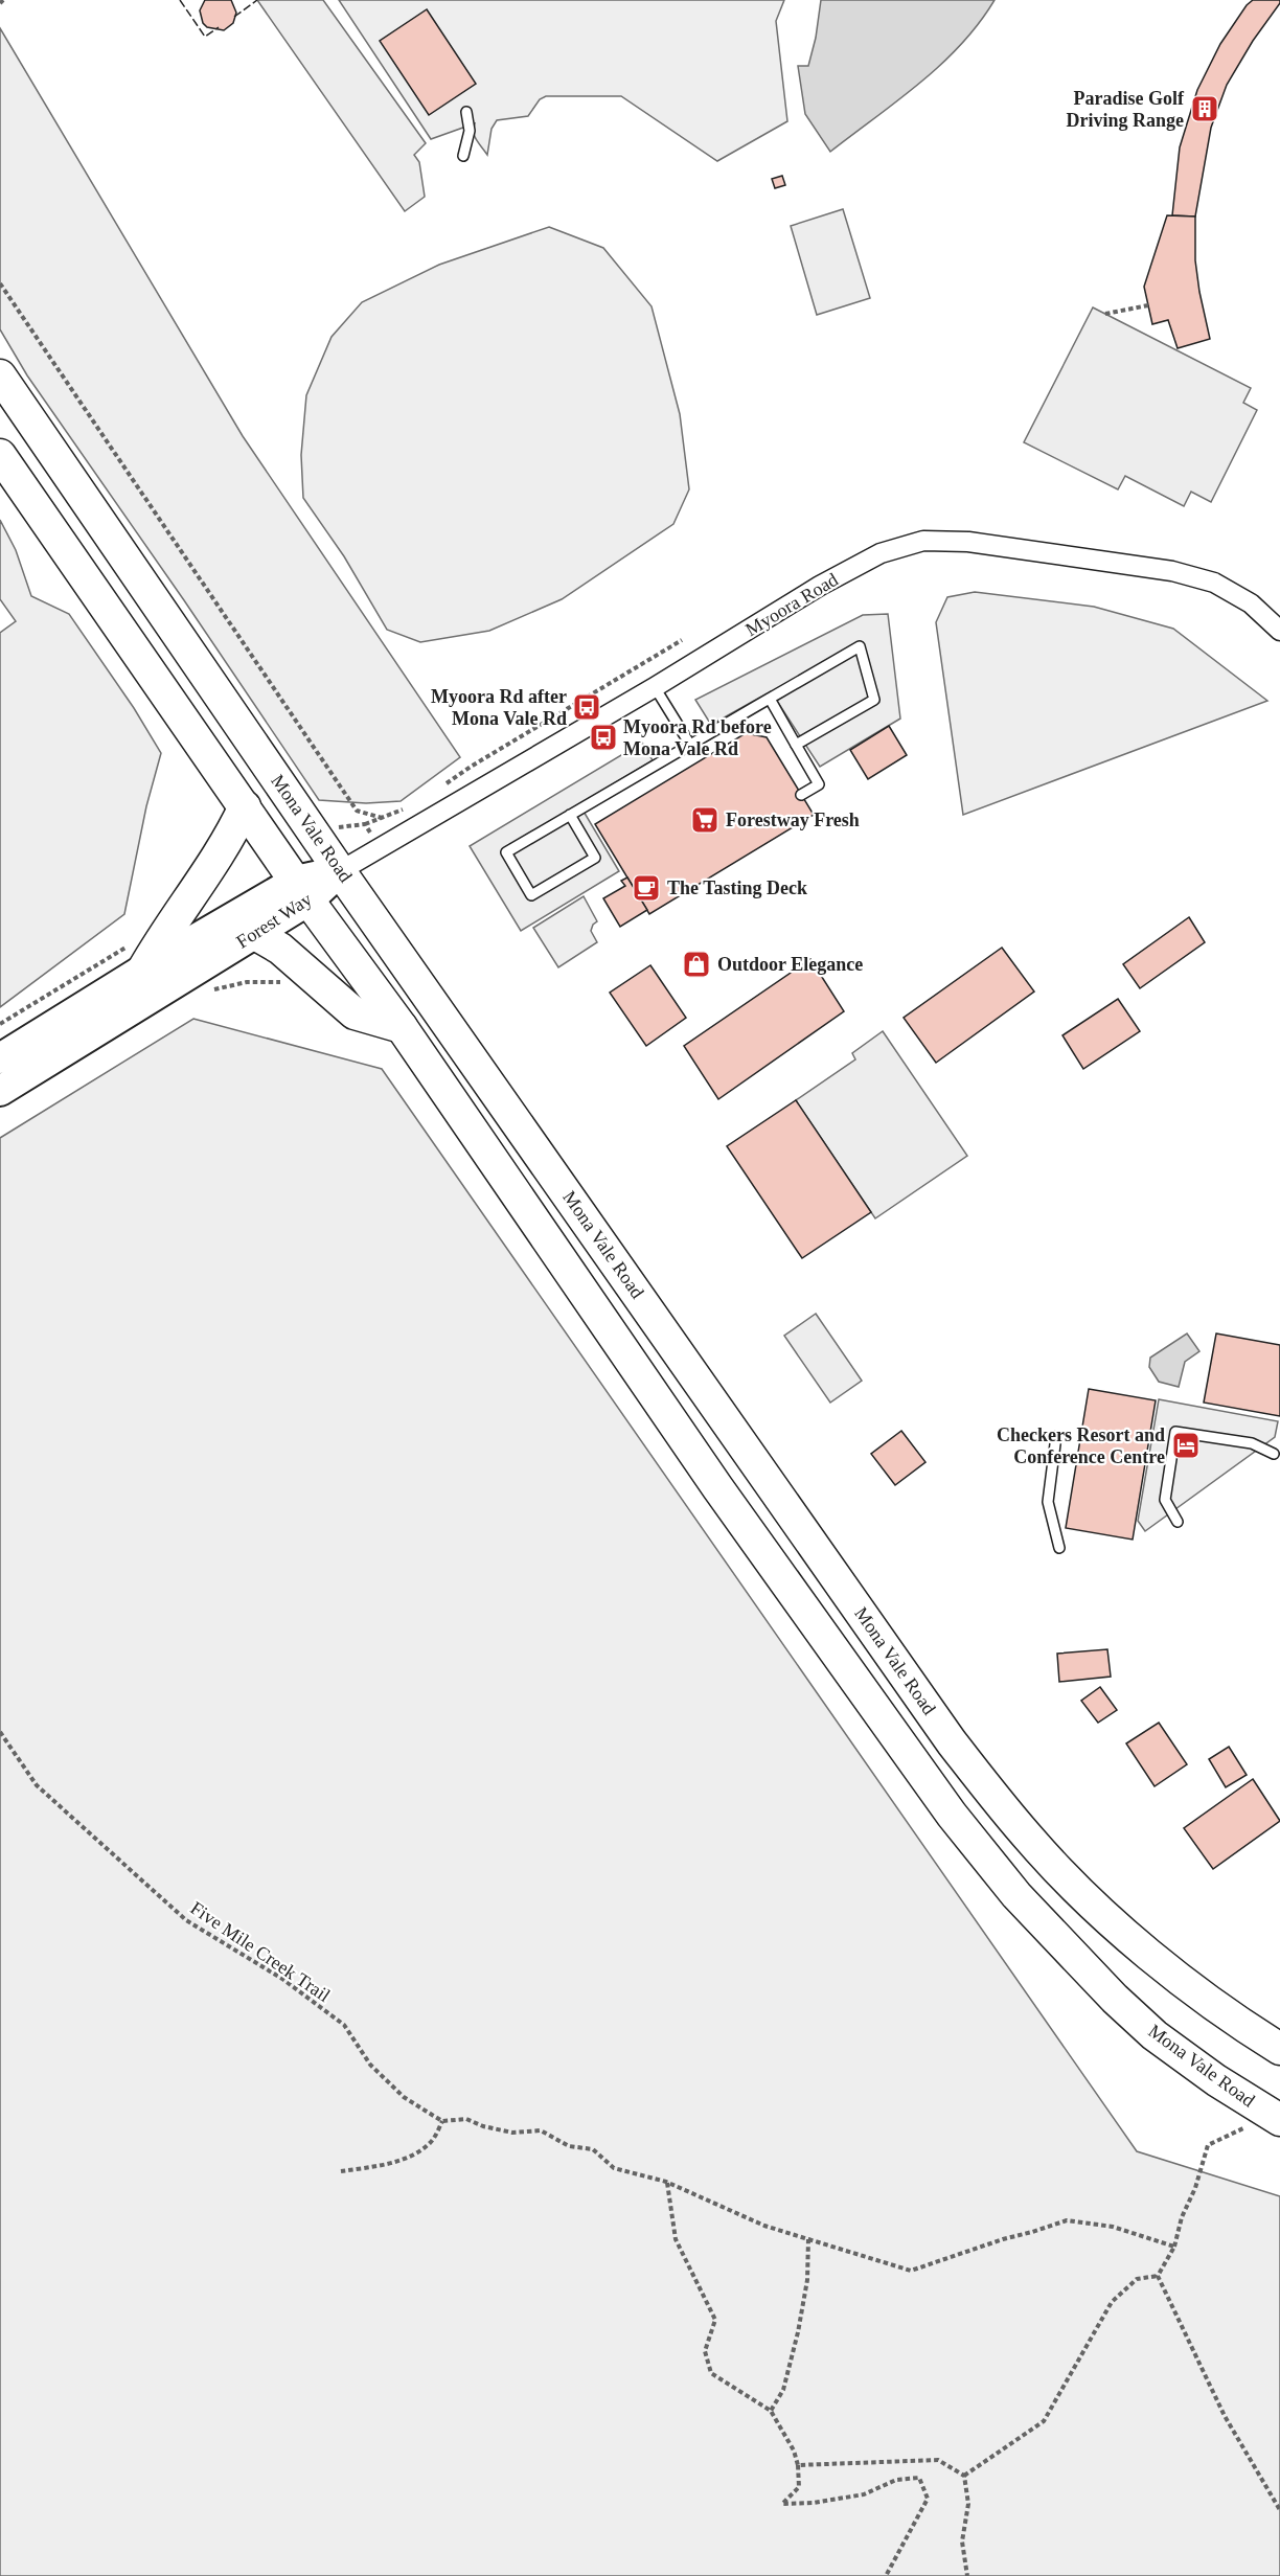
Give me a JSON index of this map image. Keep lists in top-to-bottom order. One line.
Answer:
{"streets":{"highway":["Mona Vale Road"],"main road":["Forest Way"],"street":["Myoora Road"],"path":["Five Mile Creek Trail"]},"crossings":[["Myoora Road","Mona Vale Road"],["Myoora Road","Forest Way"],["Mona Vale Road","Forest Way"]],"places":{"building":["Paradise Golf Driving Range"],"bus stop":["Myoora Rd after Mona Vale Rd","Myoora Rd before Mona Vale Rd"],"supermarket":["Forestway Fresh"],"cafe":["The Tasting Deck"],"shop":["Outdoor Elegance"],"hotel":["Checkers Resort and Conference Centre"]}}
